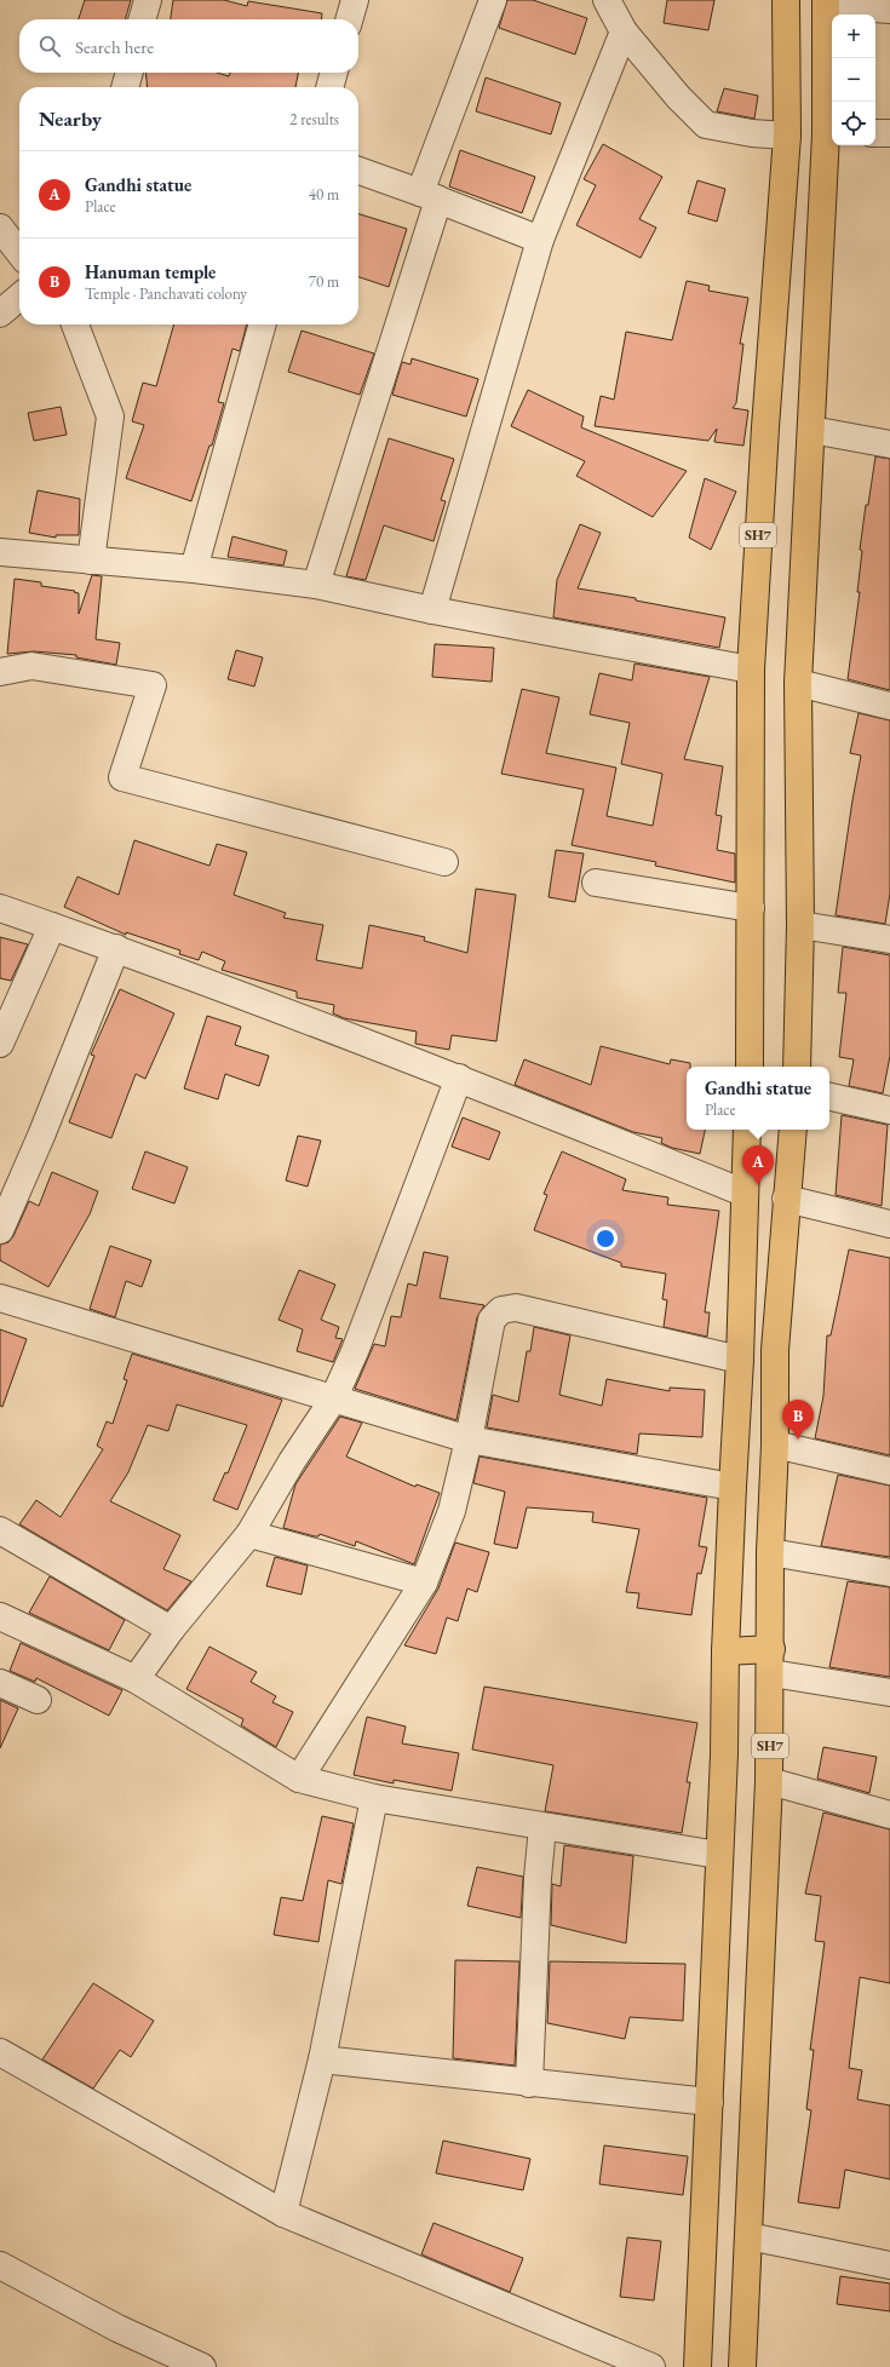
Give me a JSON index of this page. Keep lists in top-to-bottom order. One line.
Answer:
{"streets":{"main road":["SH7"]},"page":{"map_buttons":["+","−"],"search":"Search here","heading":["Nearby","2 results"],"list":[{"mark":"A","name":"Gandhi statue","note":"Place","value":"40 m"},{"mark":"B","name":"Hanuman temple","note":"Temple · Panchavati colony","value":"70 m"}],"popup":["Gandhi statue","Place"],"pins":["A","B"]}}
